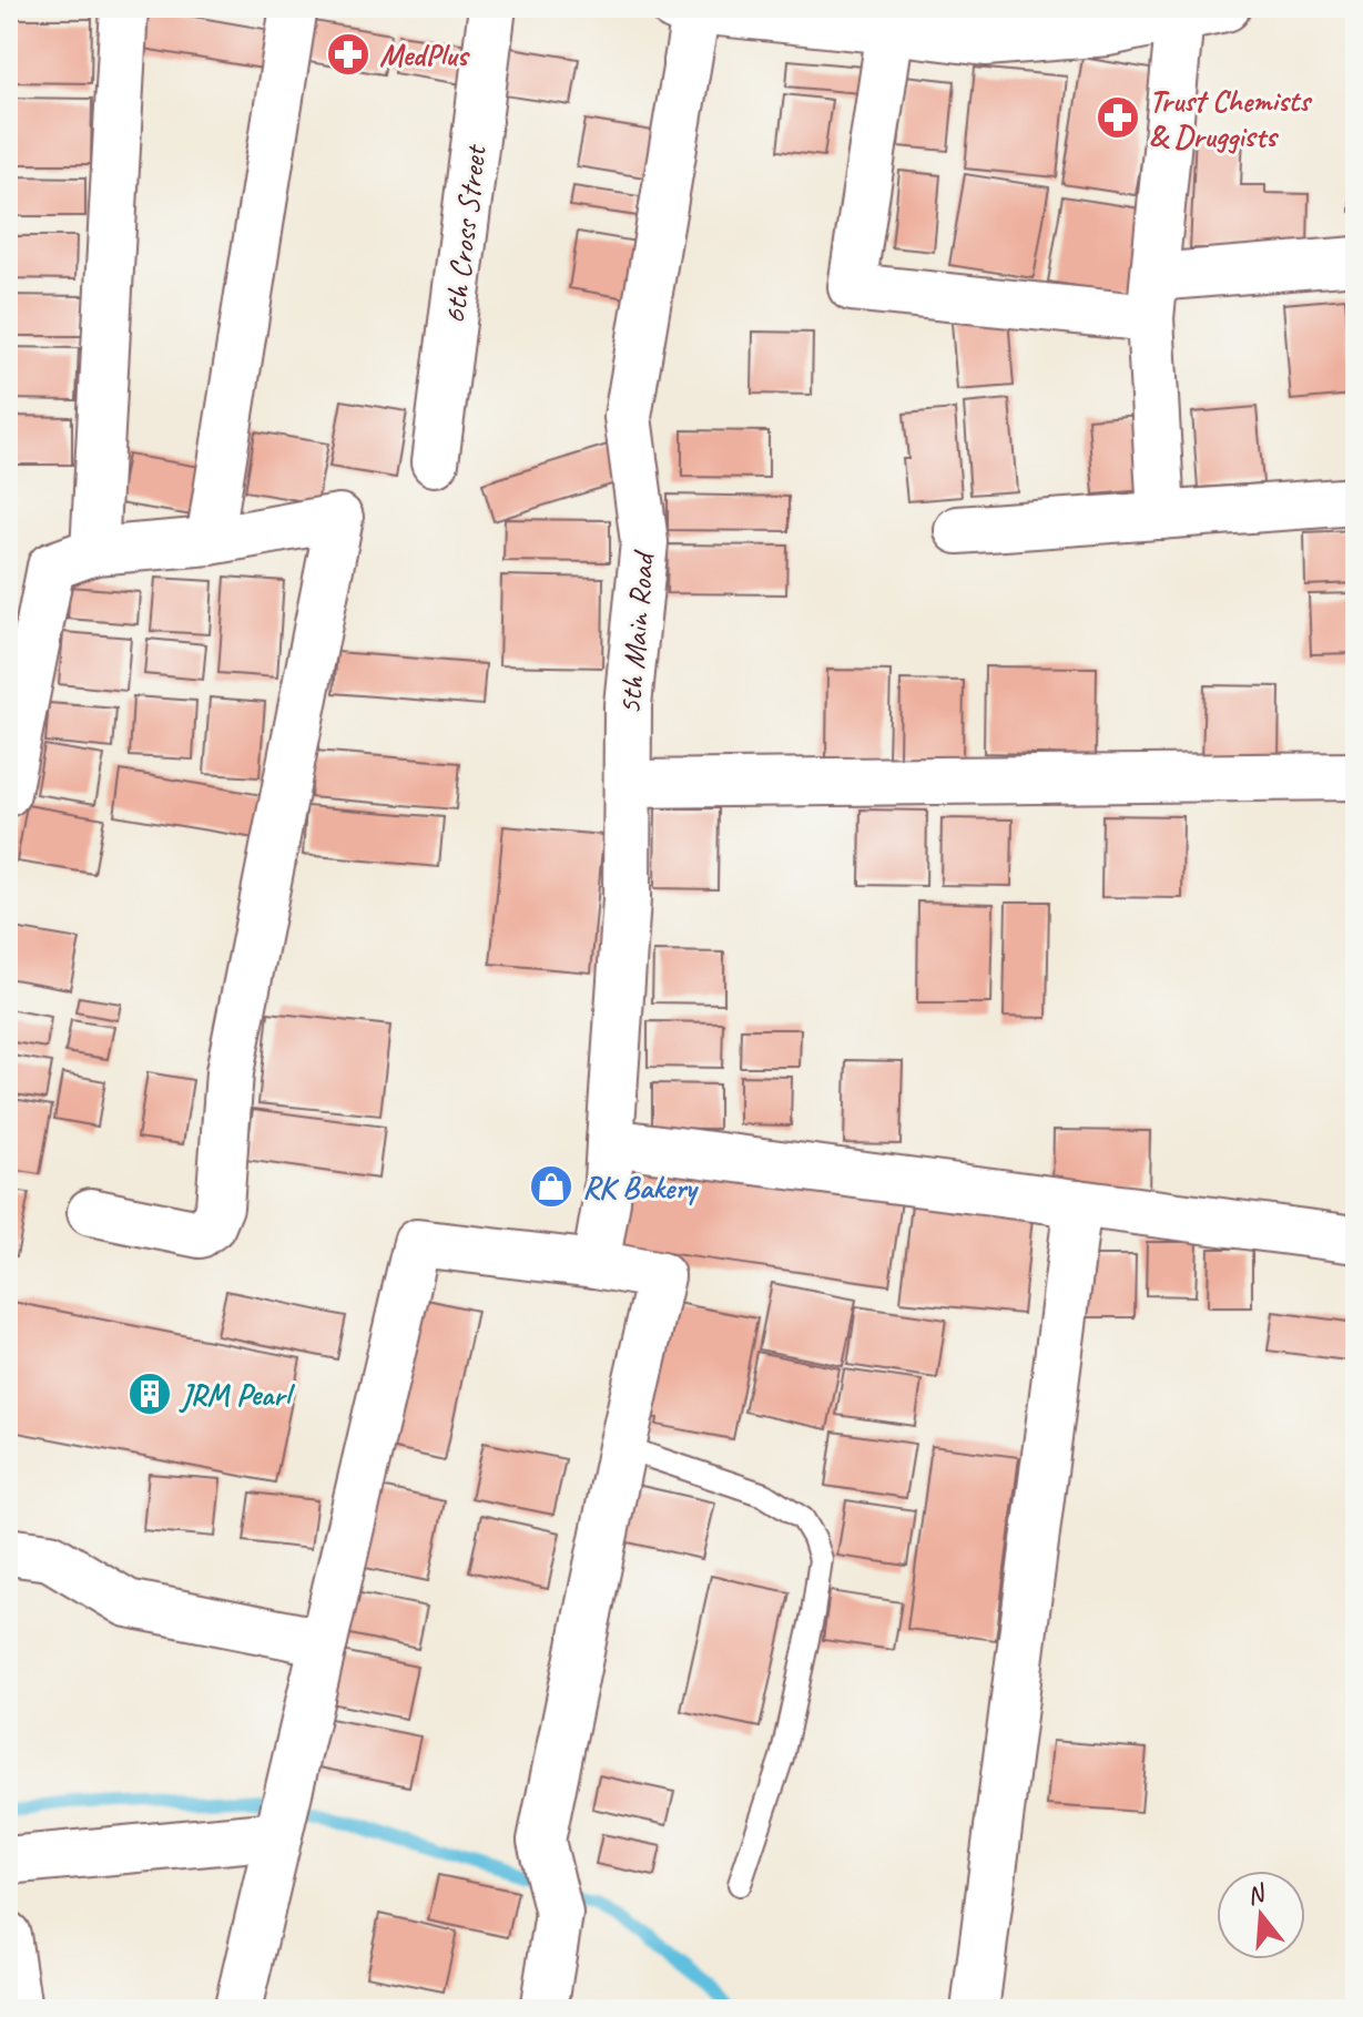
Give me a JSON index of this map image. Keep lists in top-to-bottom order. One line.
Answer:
{"streets":{"street":["6th Cross Street","5th Main Road"]},"places":{"pharmacy":["MedPlus","Trust Chemists & Druggists"],"shop":["RK Bakery"],"building":["JRM Pearl"]},"north":"top"}
